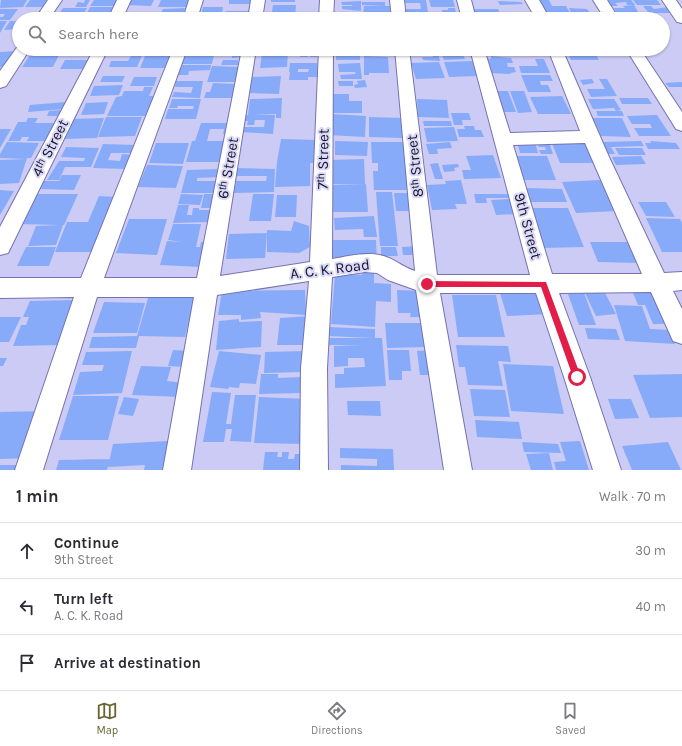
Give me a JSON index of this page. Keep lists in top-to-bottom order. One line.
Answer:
{"streets":{"street":["4ᵗʰ Street","7ᵗʰ Street","8ᵗʰ Street","6ᵗʰ Street","9th Street","A. C. K. Road"]},"crossings":[["7ᵗʰ Street","A. C. K. Road"],["8ᵗʰ Street","A. C. K. Road"],["6ᵗʰ Street","A. C. K. Road"],["9th Street","A. C. K. Road"]],"page":{"search":"Search here","heading":["1 min","Walk · 70 m"],"list":[["Continue","9th Street","30 m"],["Turn left","A. C. K. Road","40 m"],"Arrive at destination"],"nav":["Map","Directions","Saved"]}}
